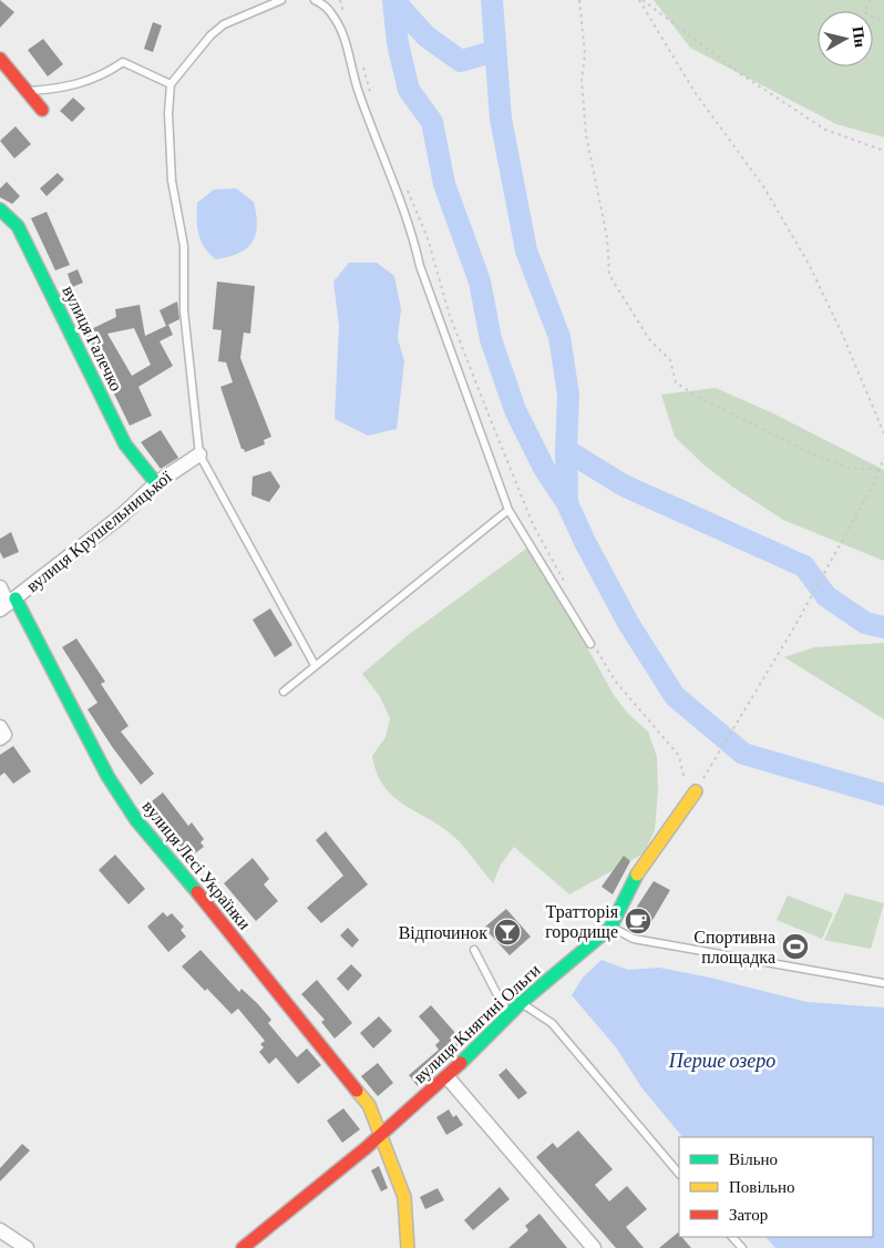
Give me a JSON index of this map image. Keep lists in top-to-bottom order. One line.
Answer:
{"streets":{"street":["вулиця Галечко","вулиця Крушельницької","вулиця Лесі Українки","вулиця Княгині Ольги"]},"crossings":[["вулиця Галечко","вулиця Крушельницької"],["вулиця Крушельницької","вулиця Лесі Українки"],["вулиця Лесі Українки","вулиця Княгині Ольги"]],"water":["Перше озеро"],"places":{"cafe":["Тратторія городище"],"bar":["Відпочинок"],"sports":["Спортивна площадка"]},"legend":["Вільно","Повільно","Затор"],"north":"right"}
